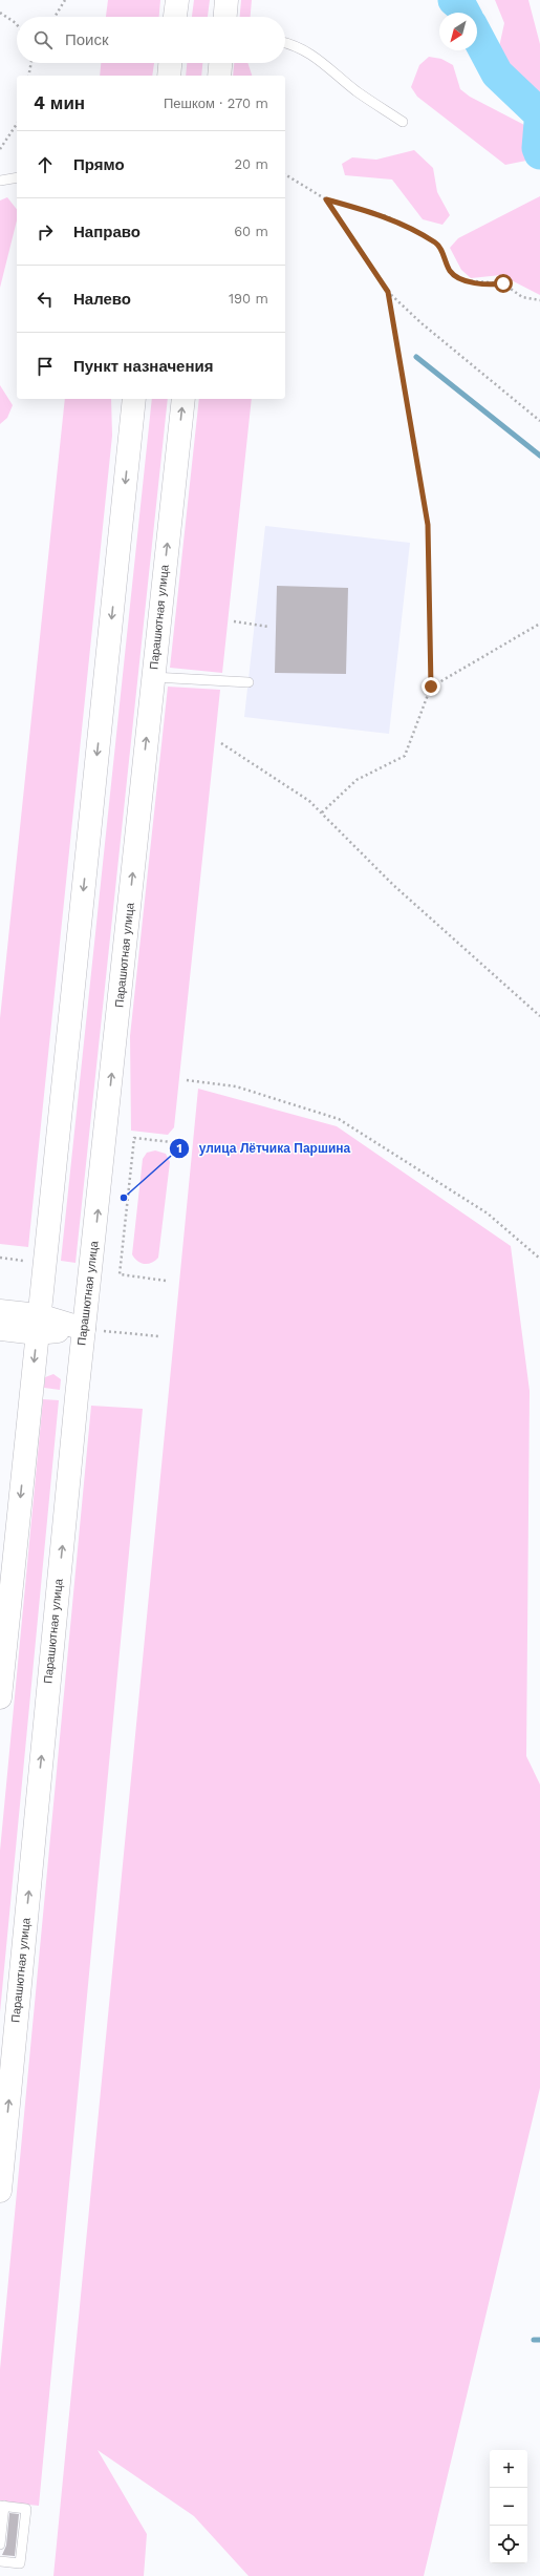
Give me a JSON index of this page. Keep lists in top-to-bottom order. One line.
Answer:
{"streets":{"main road":["Парашютная улица"]},"places":["улица Лётчика Паршина"],"north":"bottom left","page":{"search":"Поиск","heading":["4 мин","Пешком · 270 m"],"list":[["Прямо","20 m"],["Направо","60 m"],["Налево","190 m"],"Пункт назначения"],"map_buttons":["+","−"]}}
